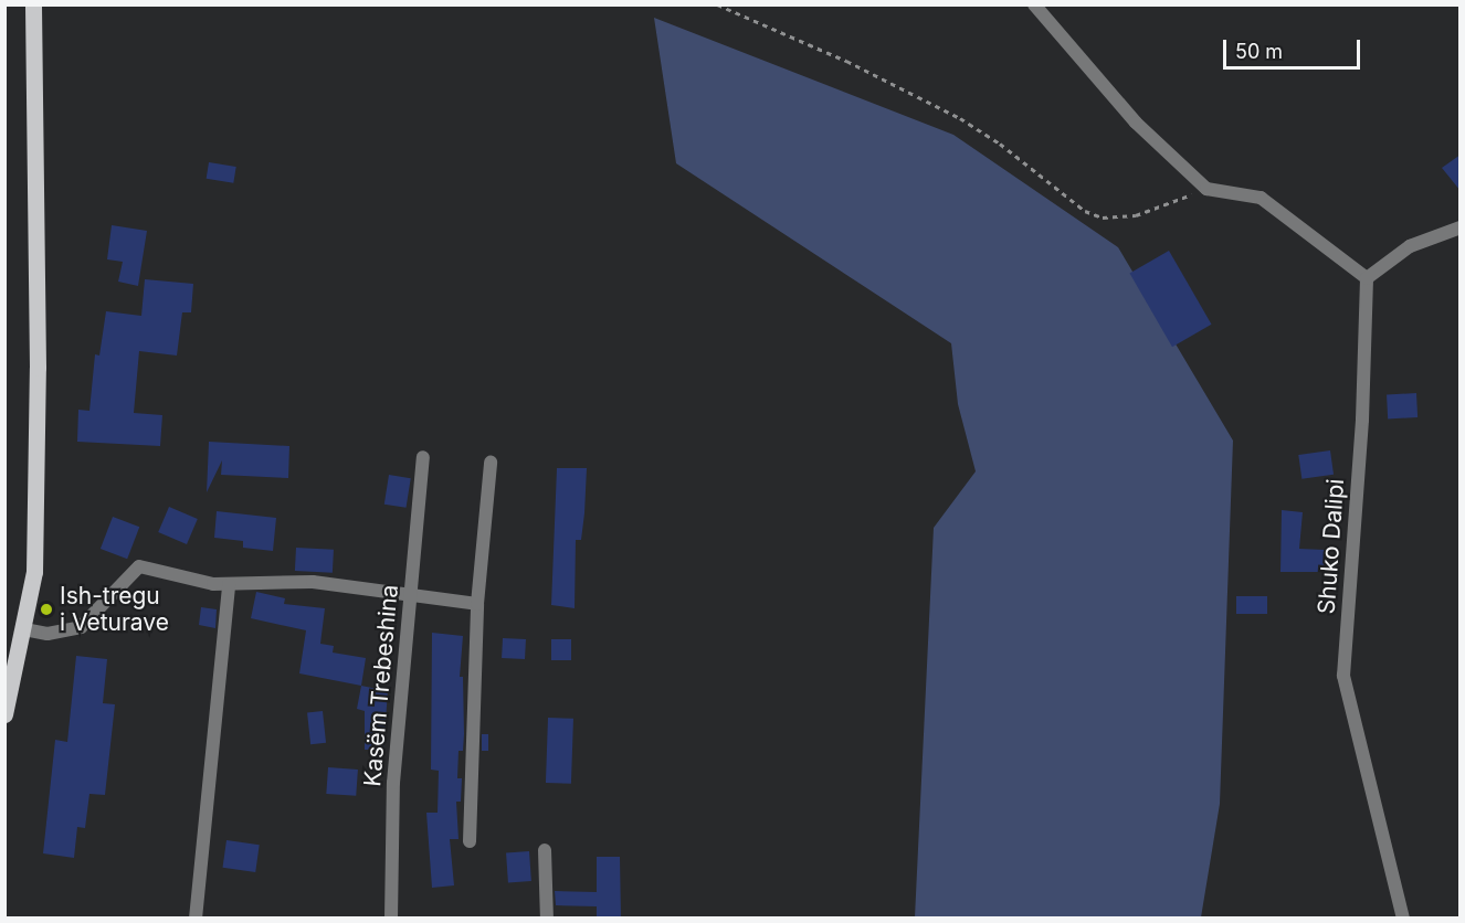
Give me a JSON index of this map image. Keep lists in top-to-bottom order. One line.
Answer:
{"streets":{"street":["Shuko Dalipi","Kasëm Trebeshina"]},"places":["Ish-tregu i Veturave"],"scale_bar":"50 m"}
